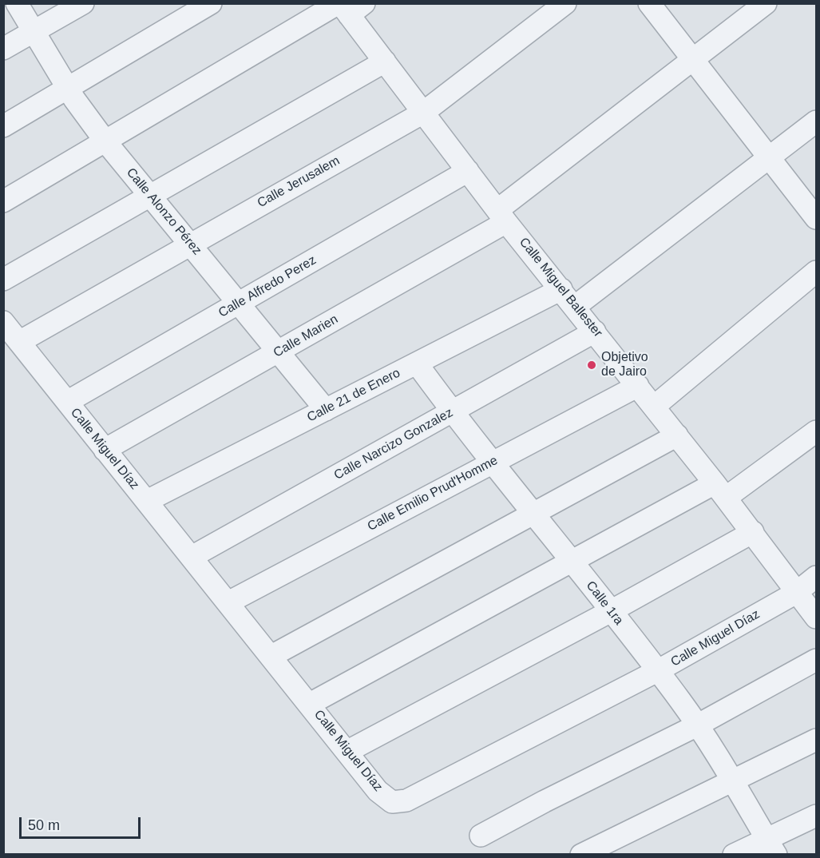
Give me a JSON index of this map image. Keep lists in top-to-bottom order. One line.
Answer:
{"streets":{"street":["Calle Jerusalem","Calle Alonzo Pérez","Calle Alfredo Perez","Calle Miguel Ballester","Calle Marien","Calle 21 de Enero","Calle Narcizo Gonzalez","Calle Miguel Díaz","Calle Emilio Prud'Homme","Calle 1ra"]},"crossings":[["Calle Jerusalem","Calle Alonzo Pérez"],["Calle Jerusalem","Calle Miguel Ballester"],["Calle Jerusalem","Calle Miguel Díaz"],["Calle Alonzo Pérez","Calle Alfredo Perez"],["Calle Alonzo Pérez","Calle Marien"],["Calle Alonzo Pérez","Calle 21 de Enero"],["Calle Alfredo Perez","Calle Miguel Ballester"],["Calle Alfredo Perez","Calle Miguel Díaz"],["Calle Miguel Ballester","Calle Marien"],["Calle Miguel Ballester","Calle 21 de Enero"],["Calle Miguel Ballester","Calle Narcizo Gonzalez"],["Calle Miguel Ballester","Calle Miguel Díaz"],["Calle Miguel Ballester","Calle Emilio Prud'Homme"],["Calle Marien","Calle Miguel Díaz"],["Calle 21 de Enero","Calle Miguel Díaz"],["Calle 21 de Enero","Calle 1ra"],["Calle Narcizo Gonzalez","Calle Miguel Díaz"],["Calle Narcizo Gonzalez","Calle 1ra"],["Calle Miguel Díaz","Calle Emilio Prud'Homme"],["Calle Miguel Díaz","Calle 1ra"],["Calle Emilio Prud'Homme","Calle 1ra"]],"places":["Objetivo de Jairo"],"scale_bar":"50 m"}
